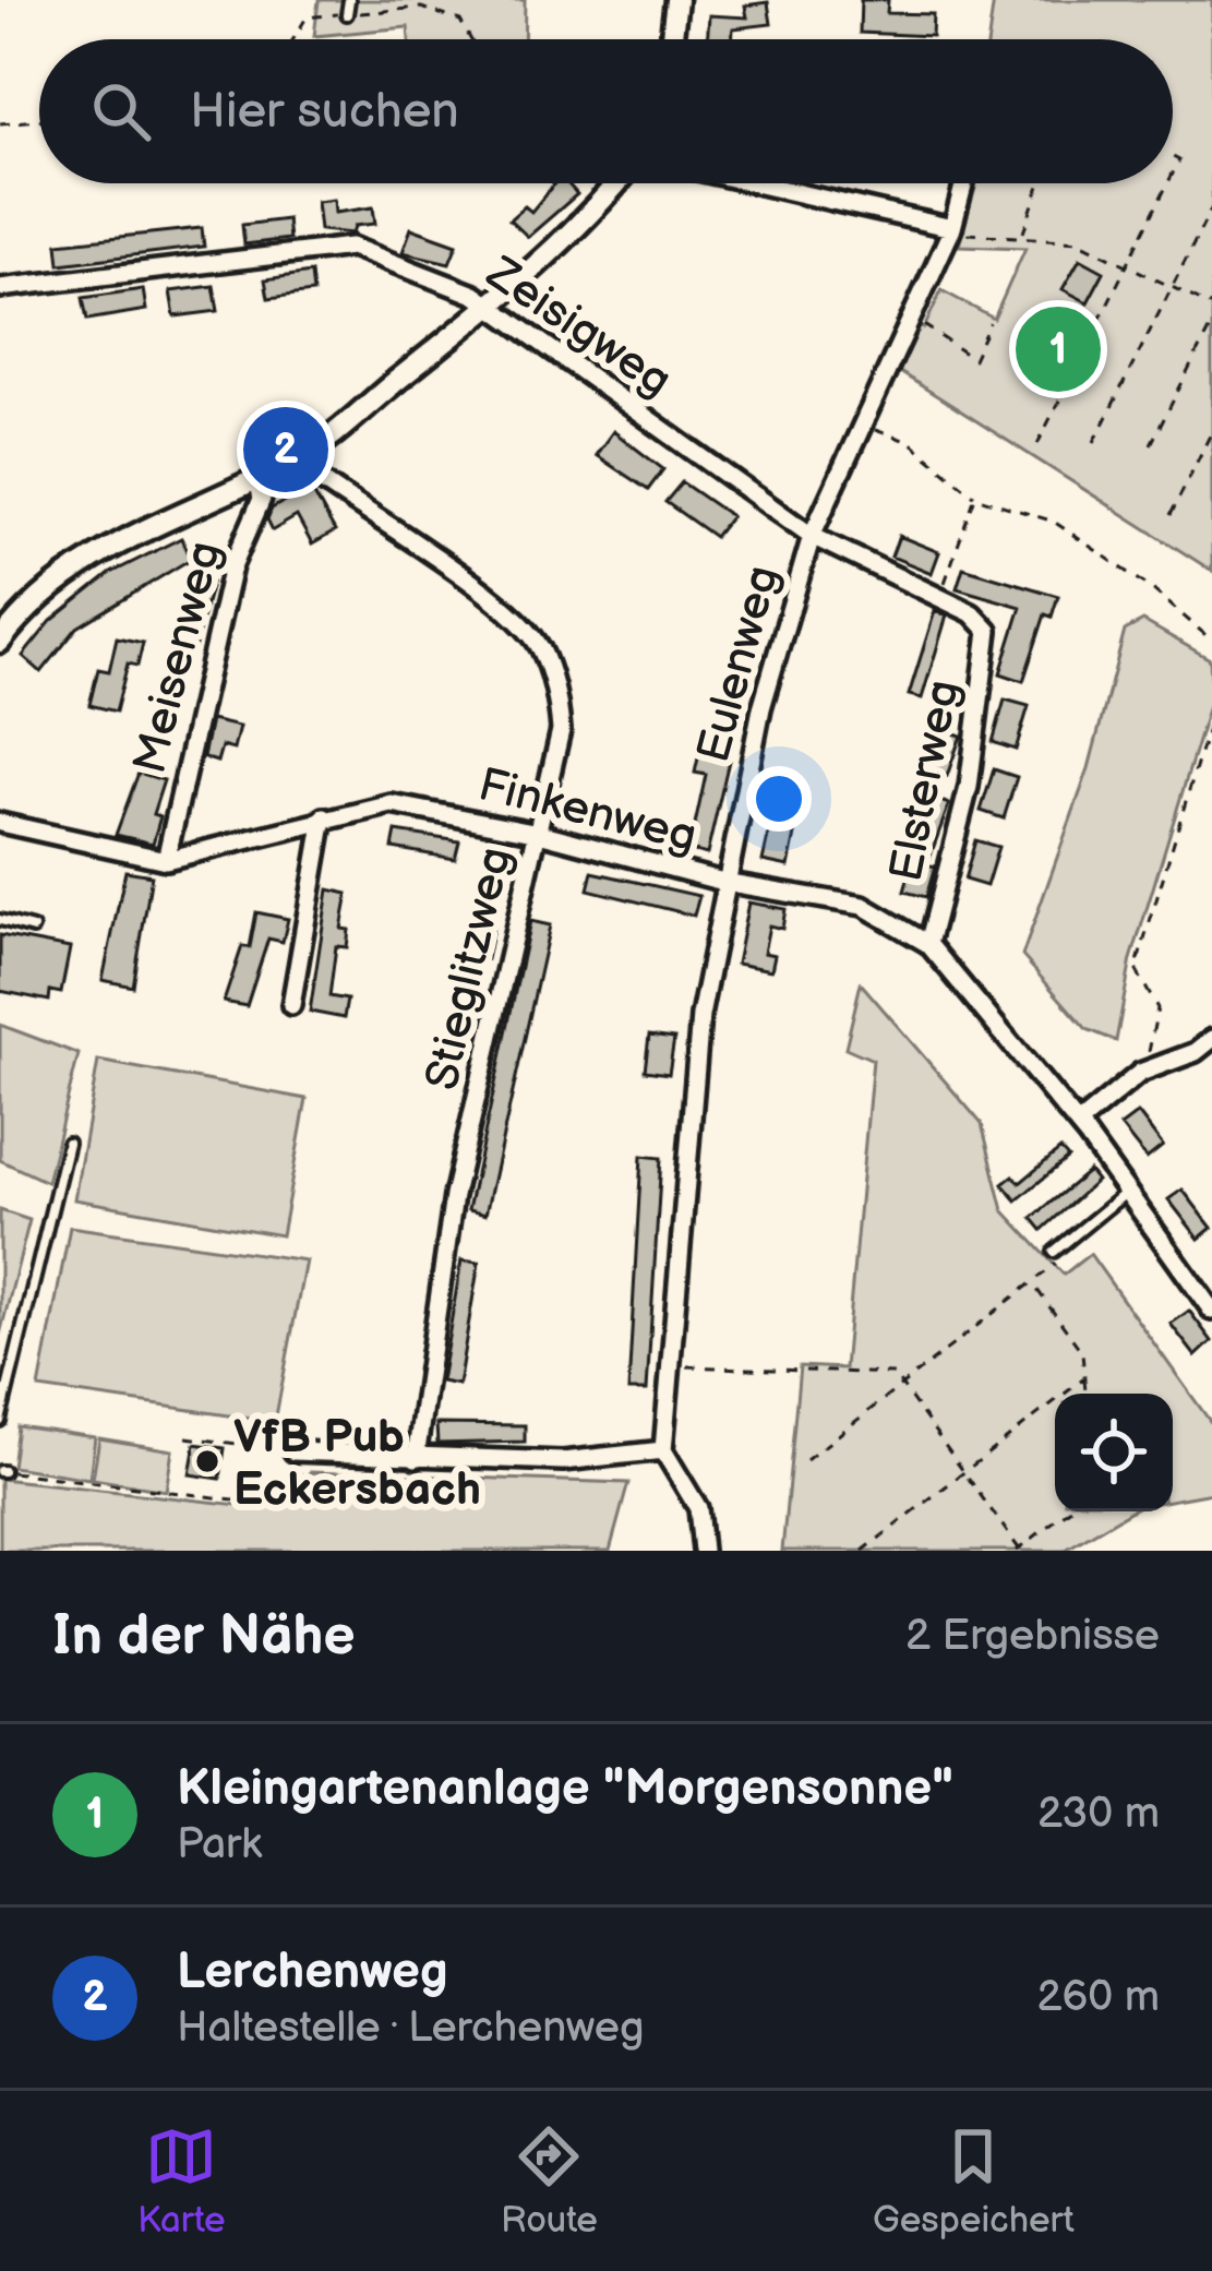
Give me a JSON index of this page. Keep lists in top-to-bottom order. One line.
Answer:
{"streets":{"street":["Zeisigweg","Meisenweg","Eulenweg","Elsterweg","Finkenweg","Stieglitzweg"]},"crossings":[["Zeisigweg","Eulenweg"],["Zeisigweg","Elsterweg"],["Meisenweg","Finkenweg"],["Eulenweg","Finkenweg"],["Elsterweg","Finkenweg"],["Finkenweg","Stieglitzweg"]],"places":["VfB Pub Eckersbach"],"page":{"search":"Hier suchen","pins":["1","2"],"heading":["In der Nähe","2 Ergebnisse"],"list":[{"mark":"1","name":"Kleingartenanlage \"Morgensonne\"","note":"Park","value":"230 m"},{"mark":"2","name":"Lerchenweg","note":"Haltestelle · Lerchenweg","value":"260 m"}],"nav":["Karte","Route","Gespeichert"]}}
